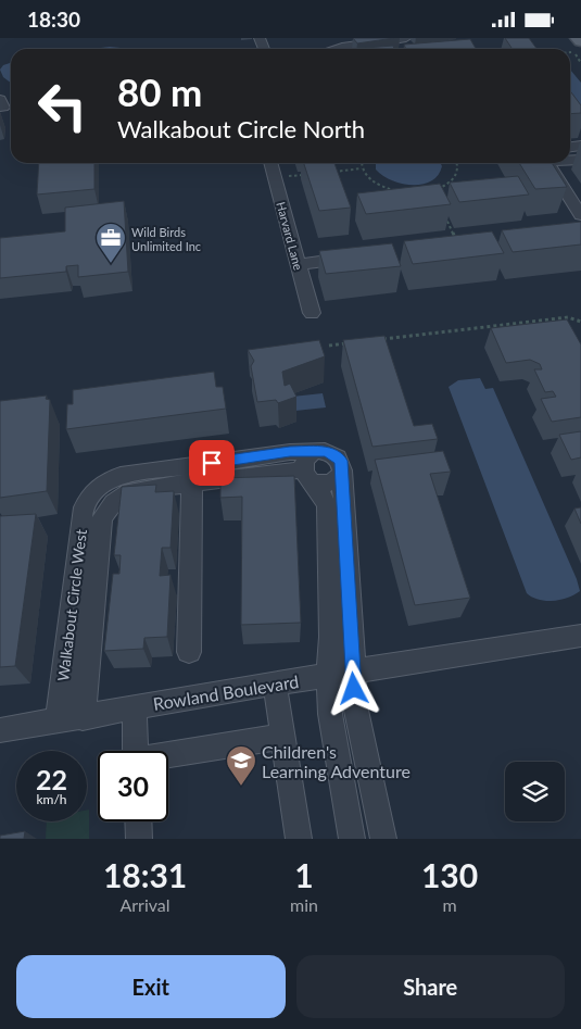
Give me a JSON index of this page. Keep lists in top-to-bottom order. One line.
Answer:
{"streets":{"street":["Harvard Lane","Walkabout Circle West","Rowland Boulevard"]},"crossings":[["Walkabout Circle West","Rowland Boulevard"]],"places":{"office":["Wild Birds Unlimited Inc"],"school or university":["Children's Learning Adventure"]},"page":{"status":"18:30","turn":["80 m","Walkabout Circle North"],"speed":"22 km/h","limit":"30","eta":["18:31","Arrival","1","min","130","m"],"buttons":["Exit","Share"]}}
